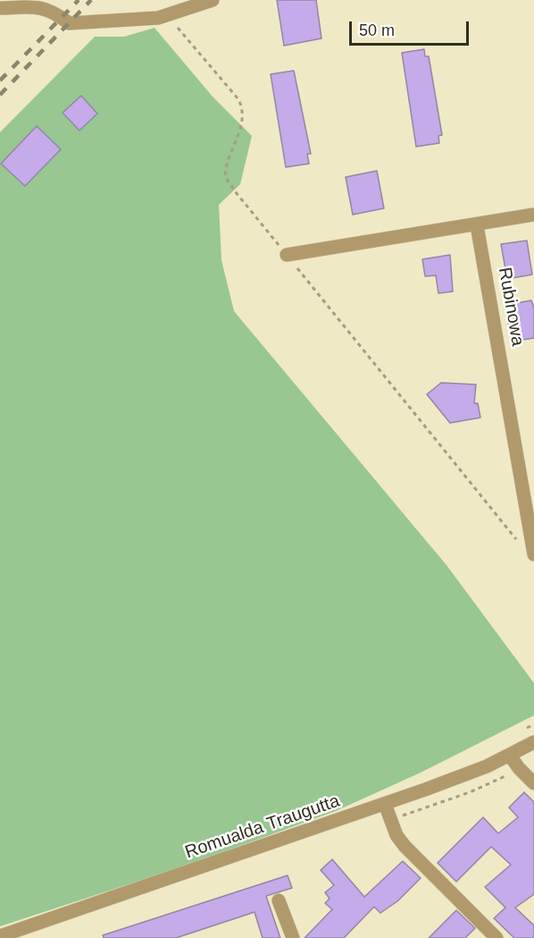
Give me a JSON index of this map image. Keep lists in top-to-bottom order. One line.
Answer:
{"streets":{"street":["Rubinowa","Romualda Traugutta"]},"scale_bar":"50 m"}
